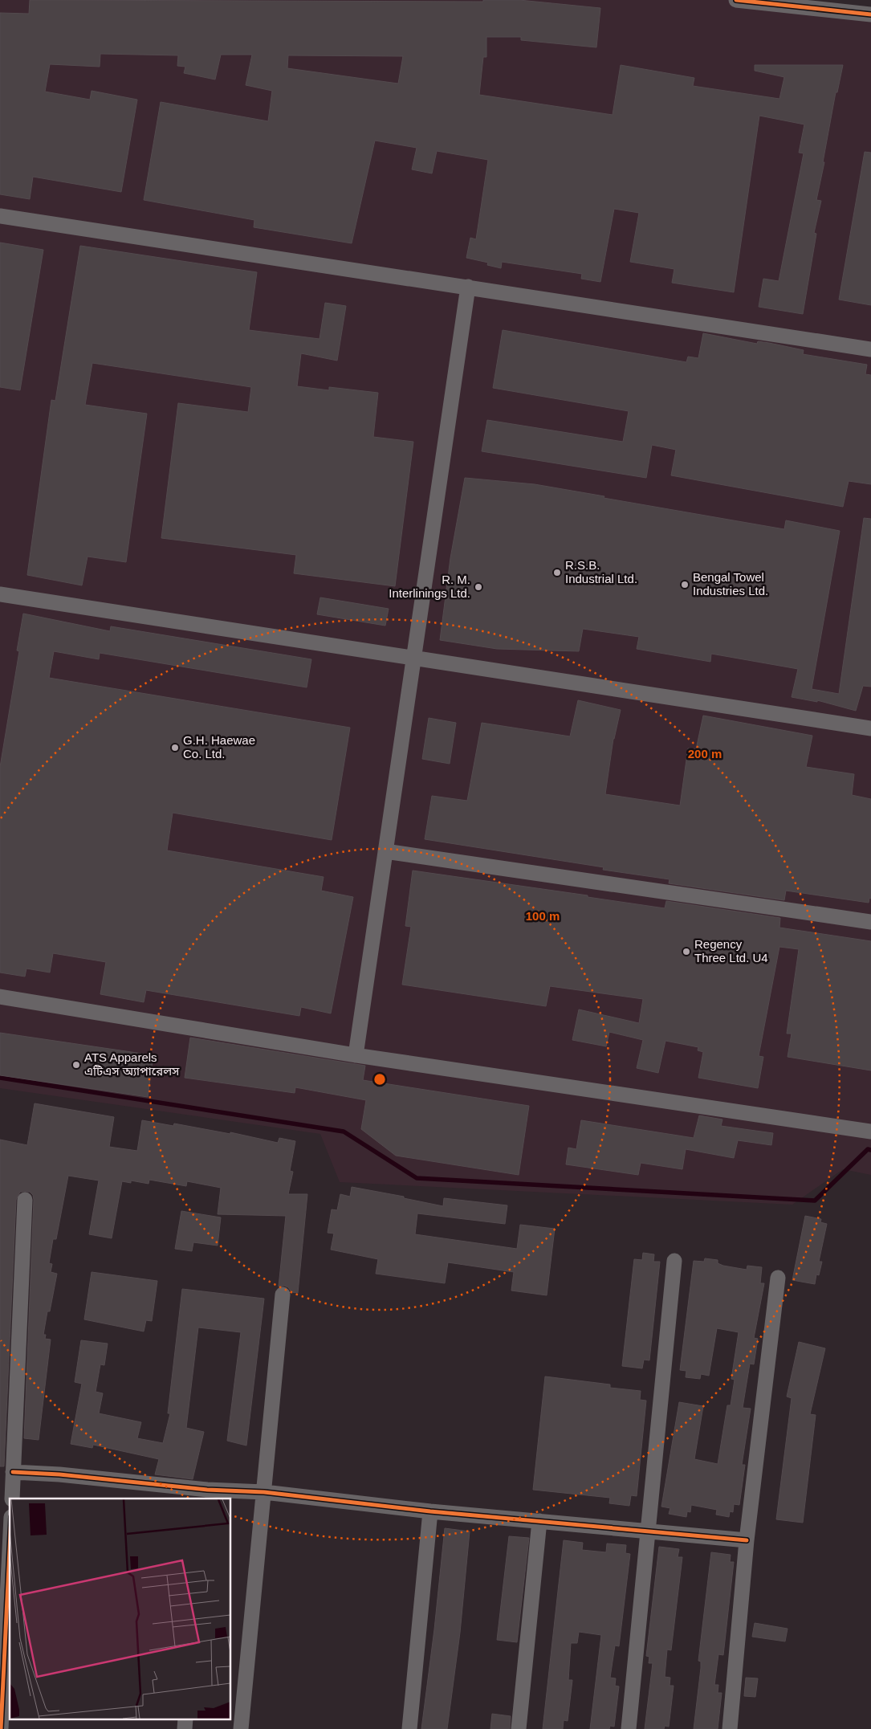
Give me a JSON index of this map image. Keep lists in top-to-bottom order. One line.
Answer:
{"places":["R.S.B. Industrial Ltd.","Bengal Towel Industries Ltd.","R. M. Interlinings Ltd.","G.H. Haewae Co. Ltd.","Regency Three Ltd. U4","ATS Apparels এটিএস অ্যাপারেলস"],"rings":["200 m","100 m"]}
